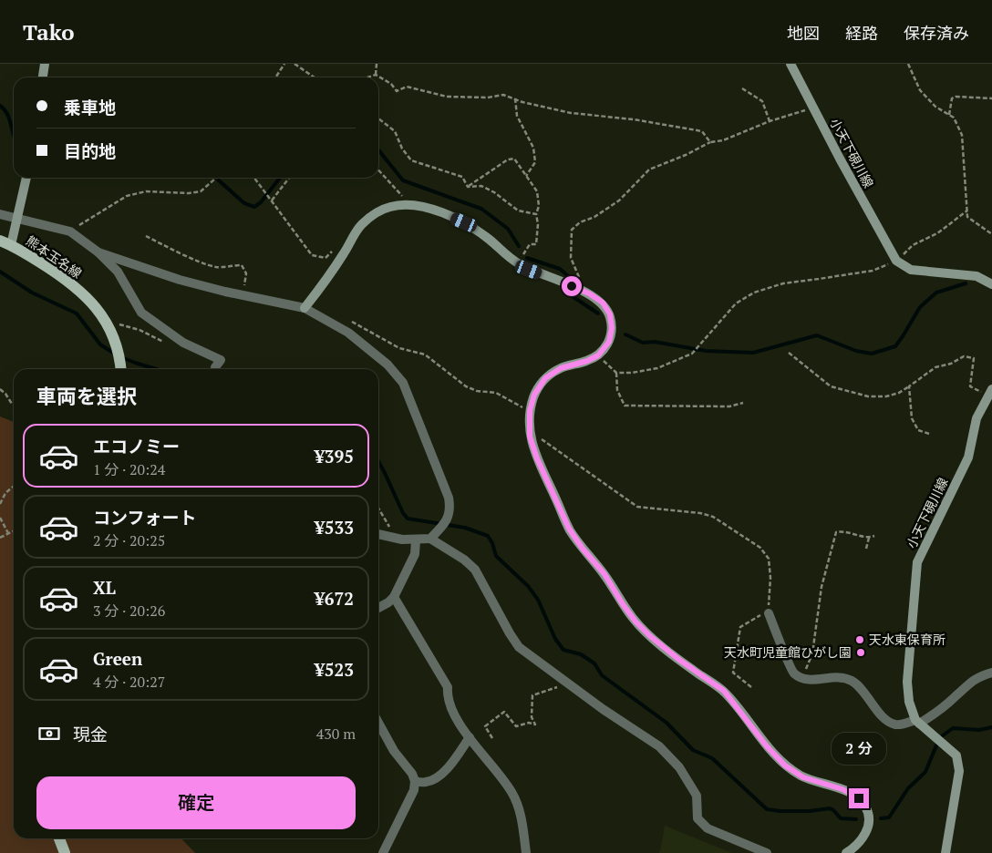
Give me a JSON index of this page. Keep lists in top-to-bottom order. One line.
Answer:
{"streets":{"main road":["熊本玉名線"],"street":["小天下硯川線"]},"places":["天水東保育所","天水町児童館ひがし園"],"page":{"header":"Tako","nav":["地図","経路","保存済み"],"banner":["乗車地","目的地"],"heading":"車両を選択","list":[{"name":"エコノミー","note":"1 分 · 20:24","value":"¥395"},{"name":"コンフォート","note":"2 分 · 20:25","value":"¥533"},{"name":"XL","note":"3 分 · 20:26","value":"¥672"},{"name":"Green","note":"4 分 · 20:27","value":"¥523"}],"pay":["現金","430 m"],"bubble":"2 分","buttons":"確定"}}
